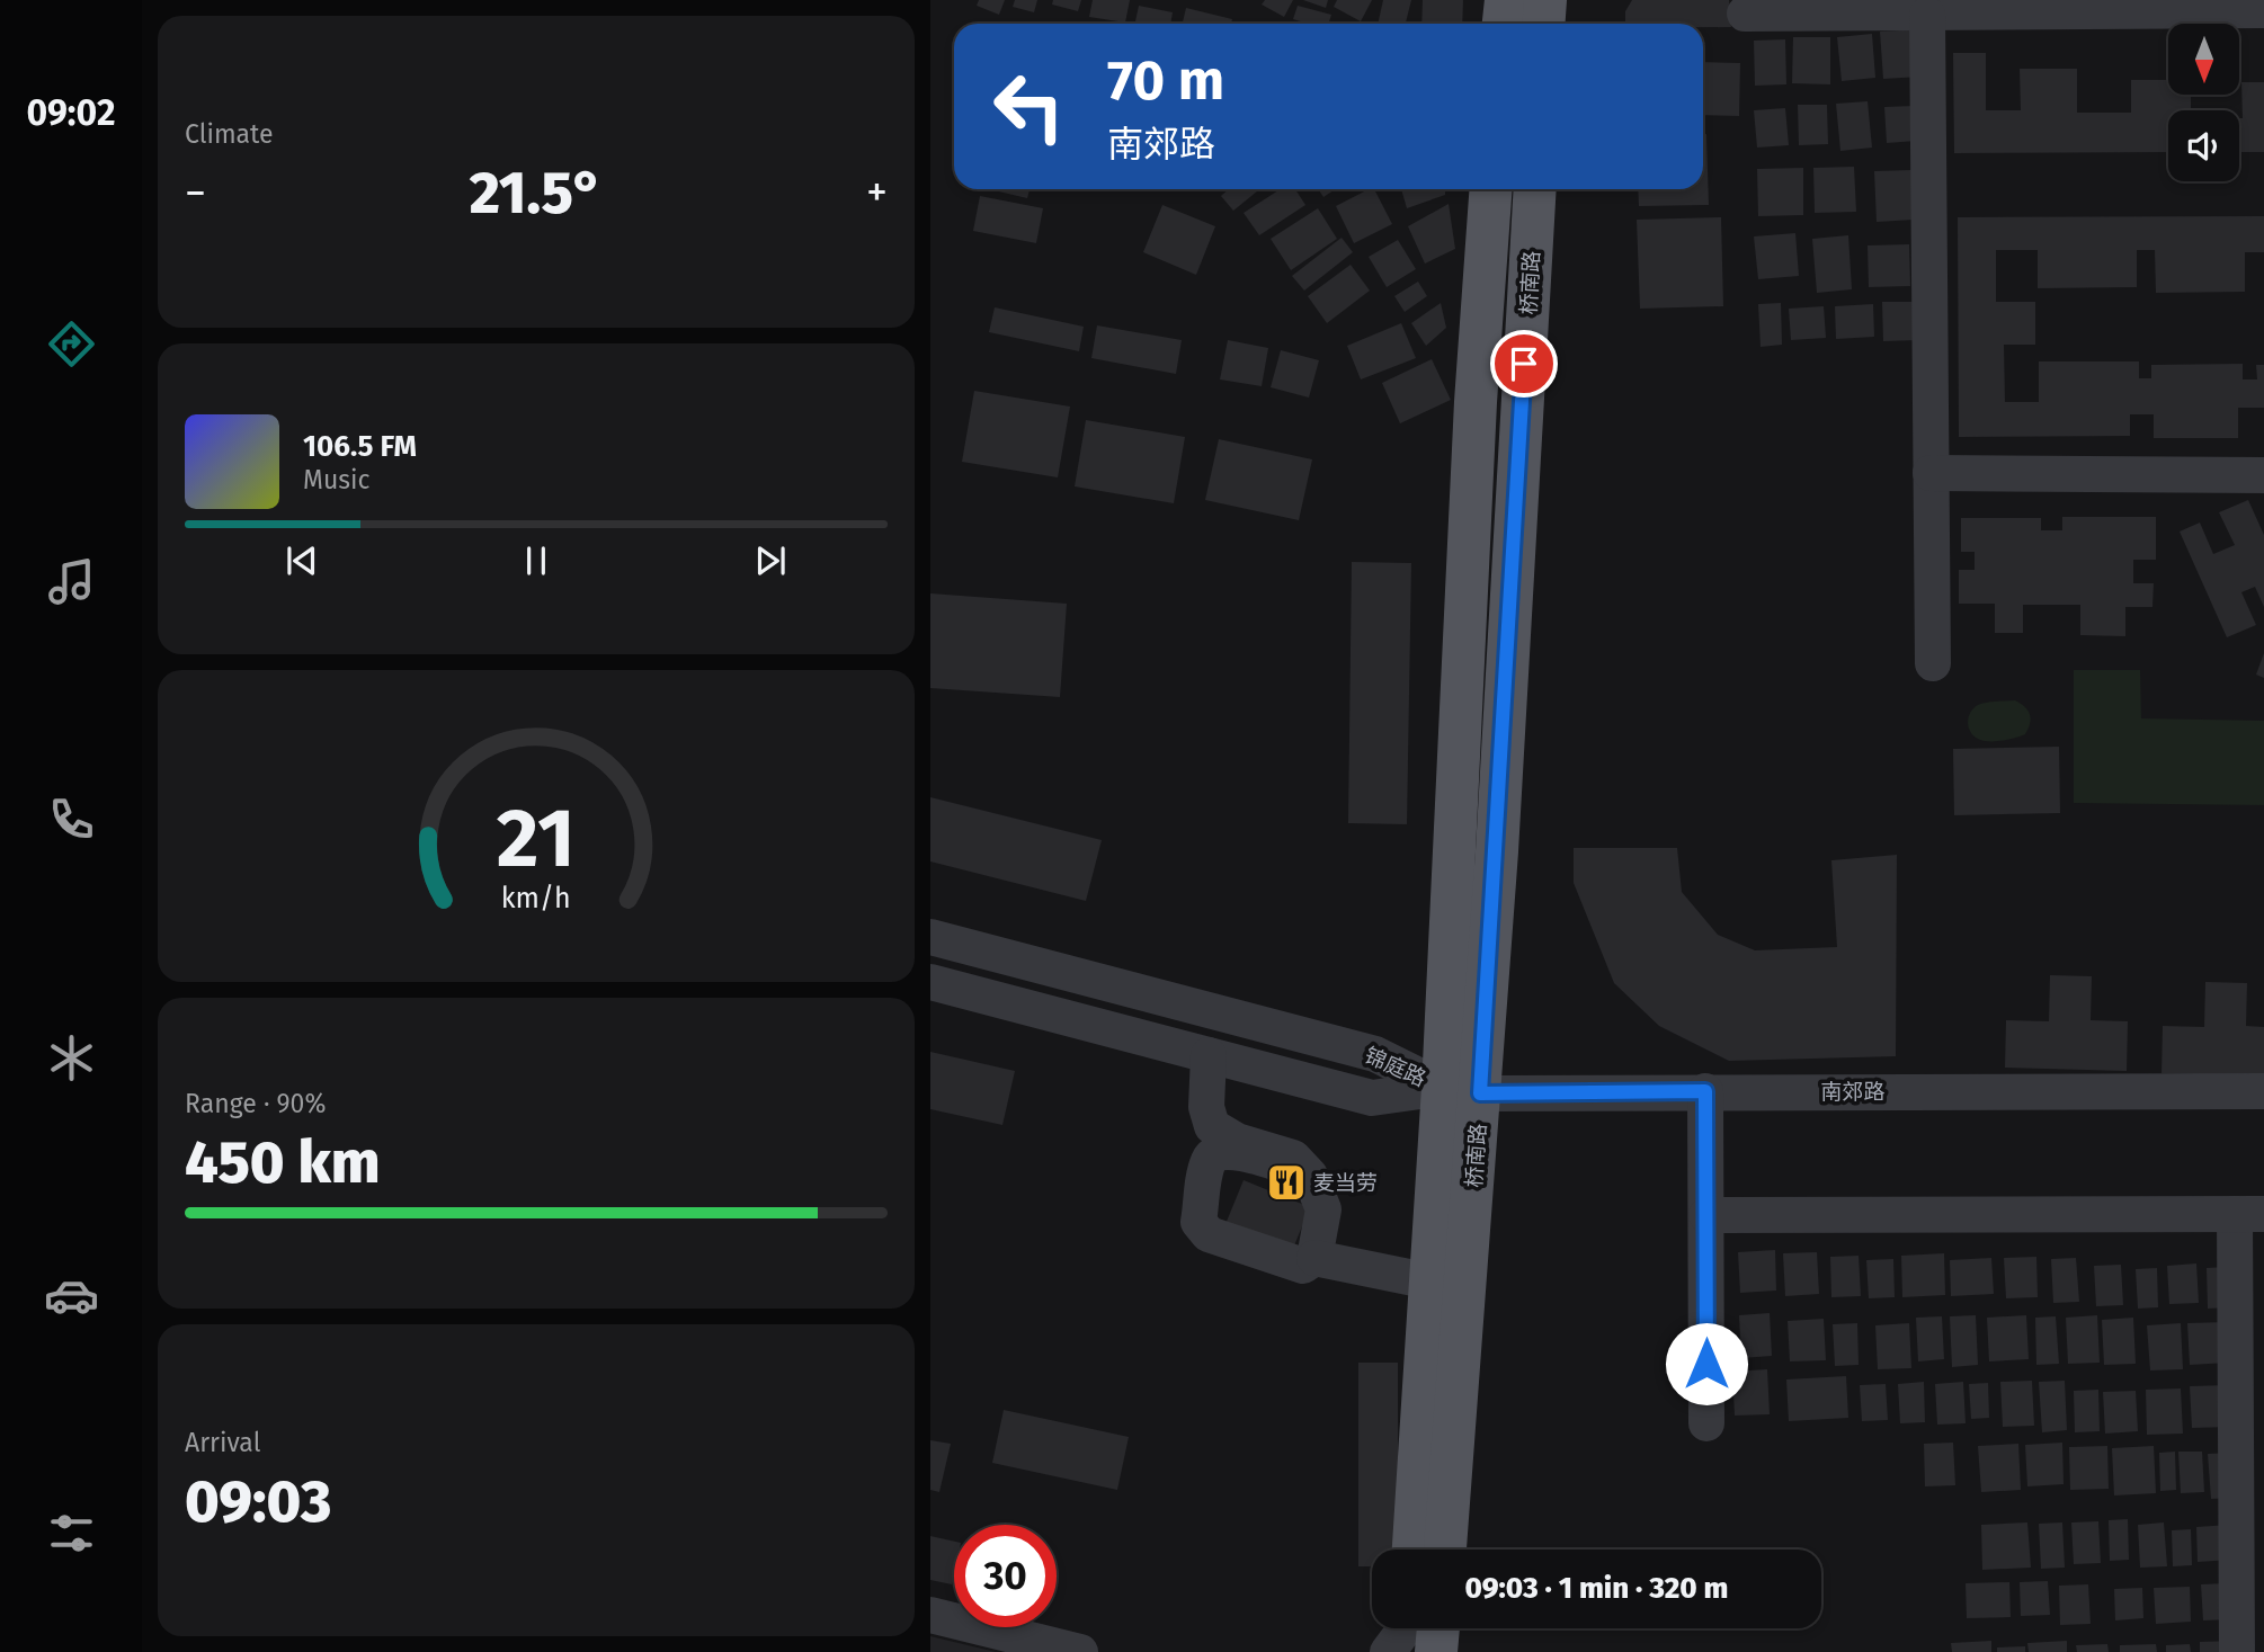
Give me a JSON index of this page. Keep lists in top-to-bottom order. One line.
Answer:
{"streets":{"main road":["桥南路"],"street":["锦庭路","南郊路"]},"crossings":[["桥南路","锦庭路"],["桥南路","南郊路"],["锦庭路","南郊路"]],"places":{"restaurant":["麦当劳"]},"north":"bottom","page":{"tabs":"09:02","tile":["Climate",["Range · 90%","450 km"],["Arrival","09:03"]],"turn":["70 m","南郊路"],"heat":["−","21.5°","+"],"song":["106.5 FM","Music"],"limit":"30","trip":"09:03 · 1 min · 320 m","gauge":["21","km/h"]}}
